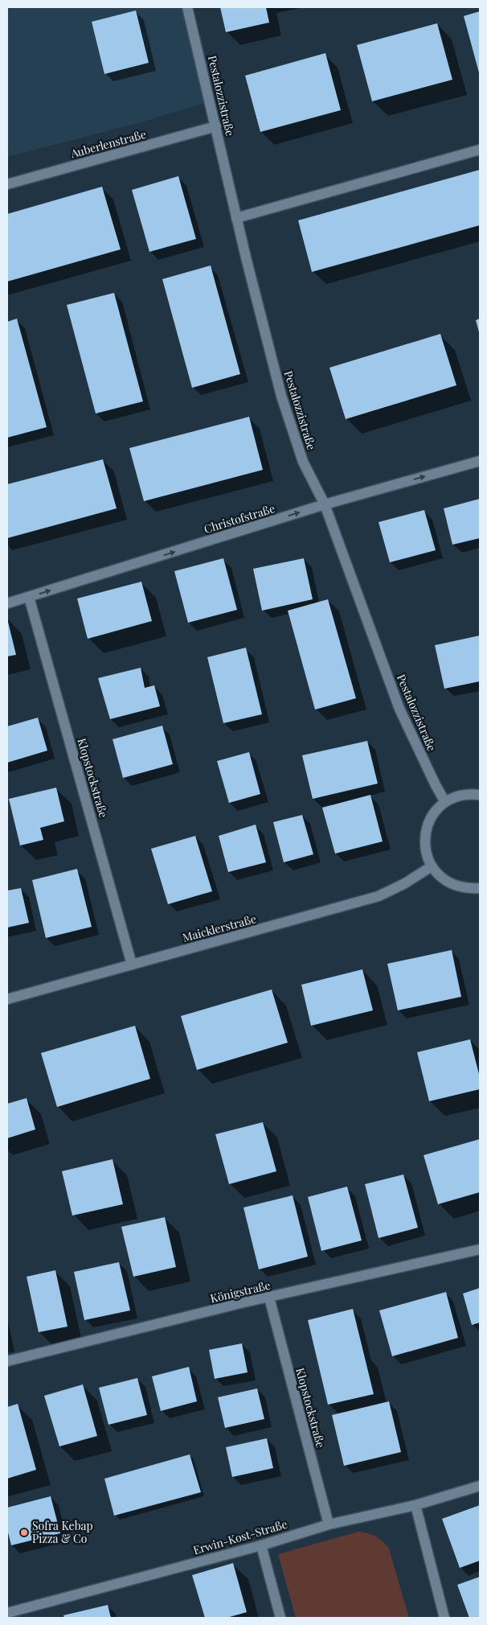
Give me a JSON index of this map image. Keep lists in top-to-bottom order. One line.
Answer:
{"streets":{"street":["Pestalozzistraße","Auberlenstraße","Christofstraße","Klopstockstraße","Maicklerstraße","Königstraße","Erwin-Kost-Straße"]},"crossings":[["Pestalozzistraße","Auberlenstraße"],["Pestalozzistraße","Christofstraße"],["Christofstraße","Klopstockstraße"],["Klopstockstraße","Maicklerstraße"],["Klopstockstraße","Königstraße"],["Klopstockstraße","Erwin-Kost-Straße"]],"one_way":["Christofstraße"],"places":["Sofra Kebap Pizza & Co"]}
